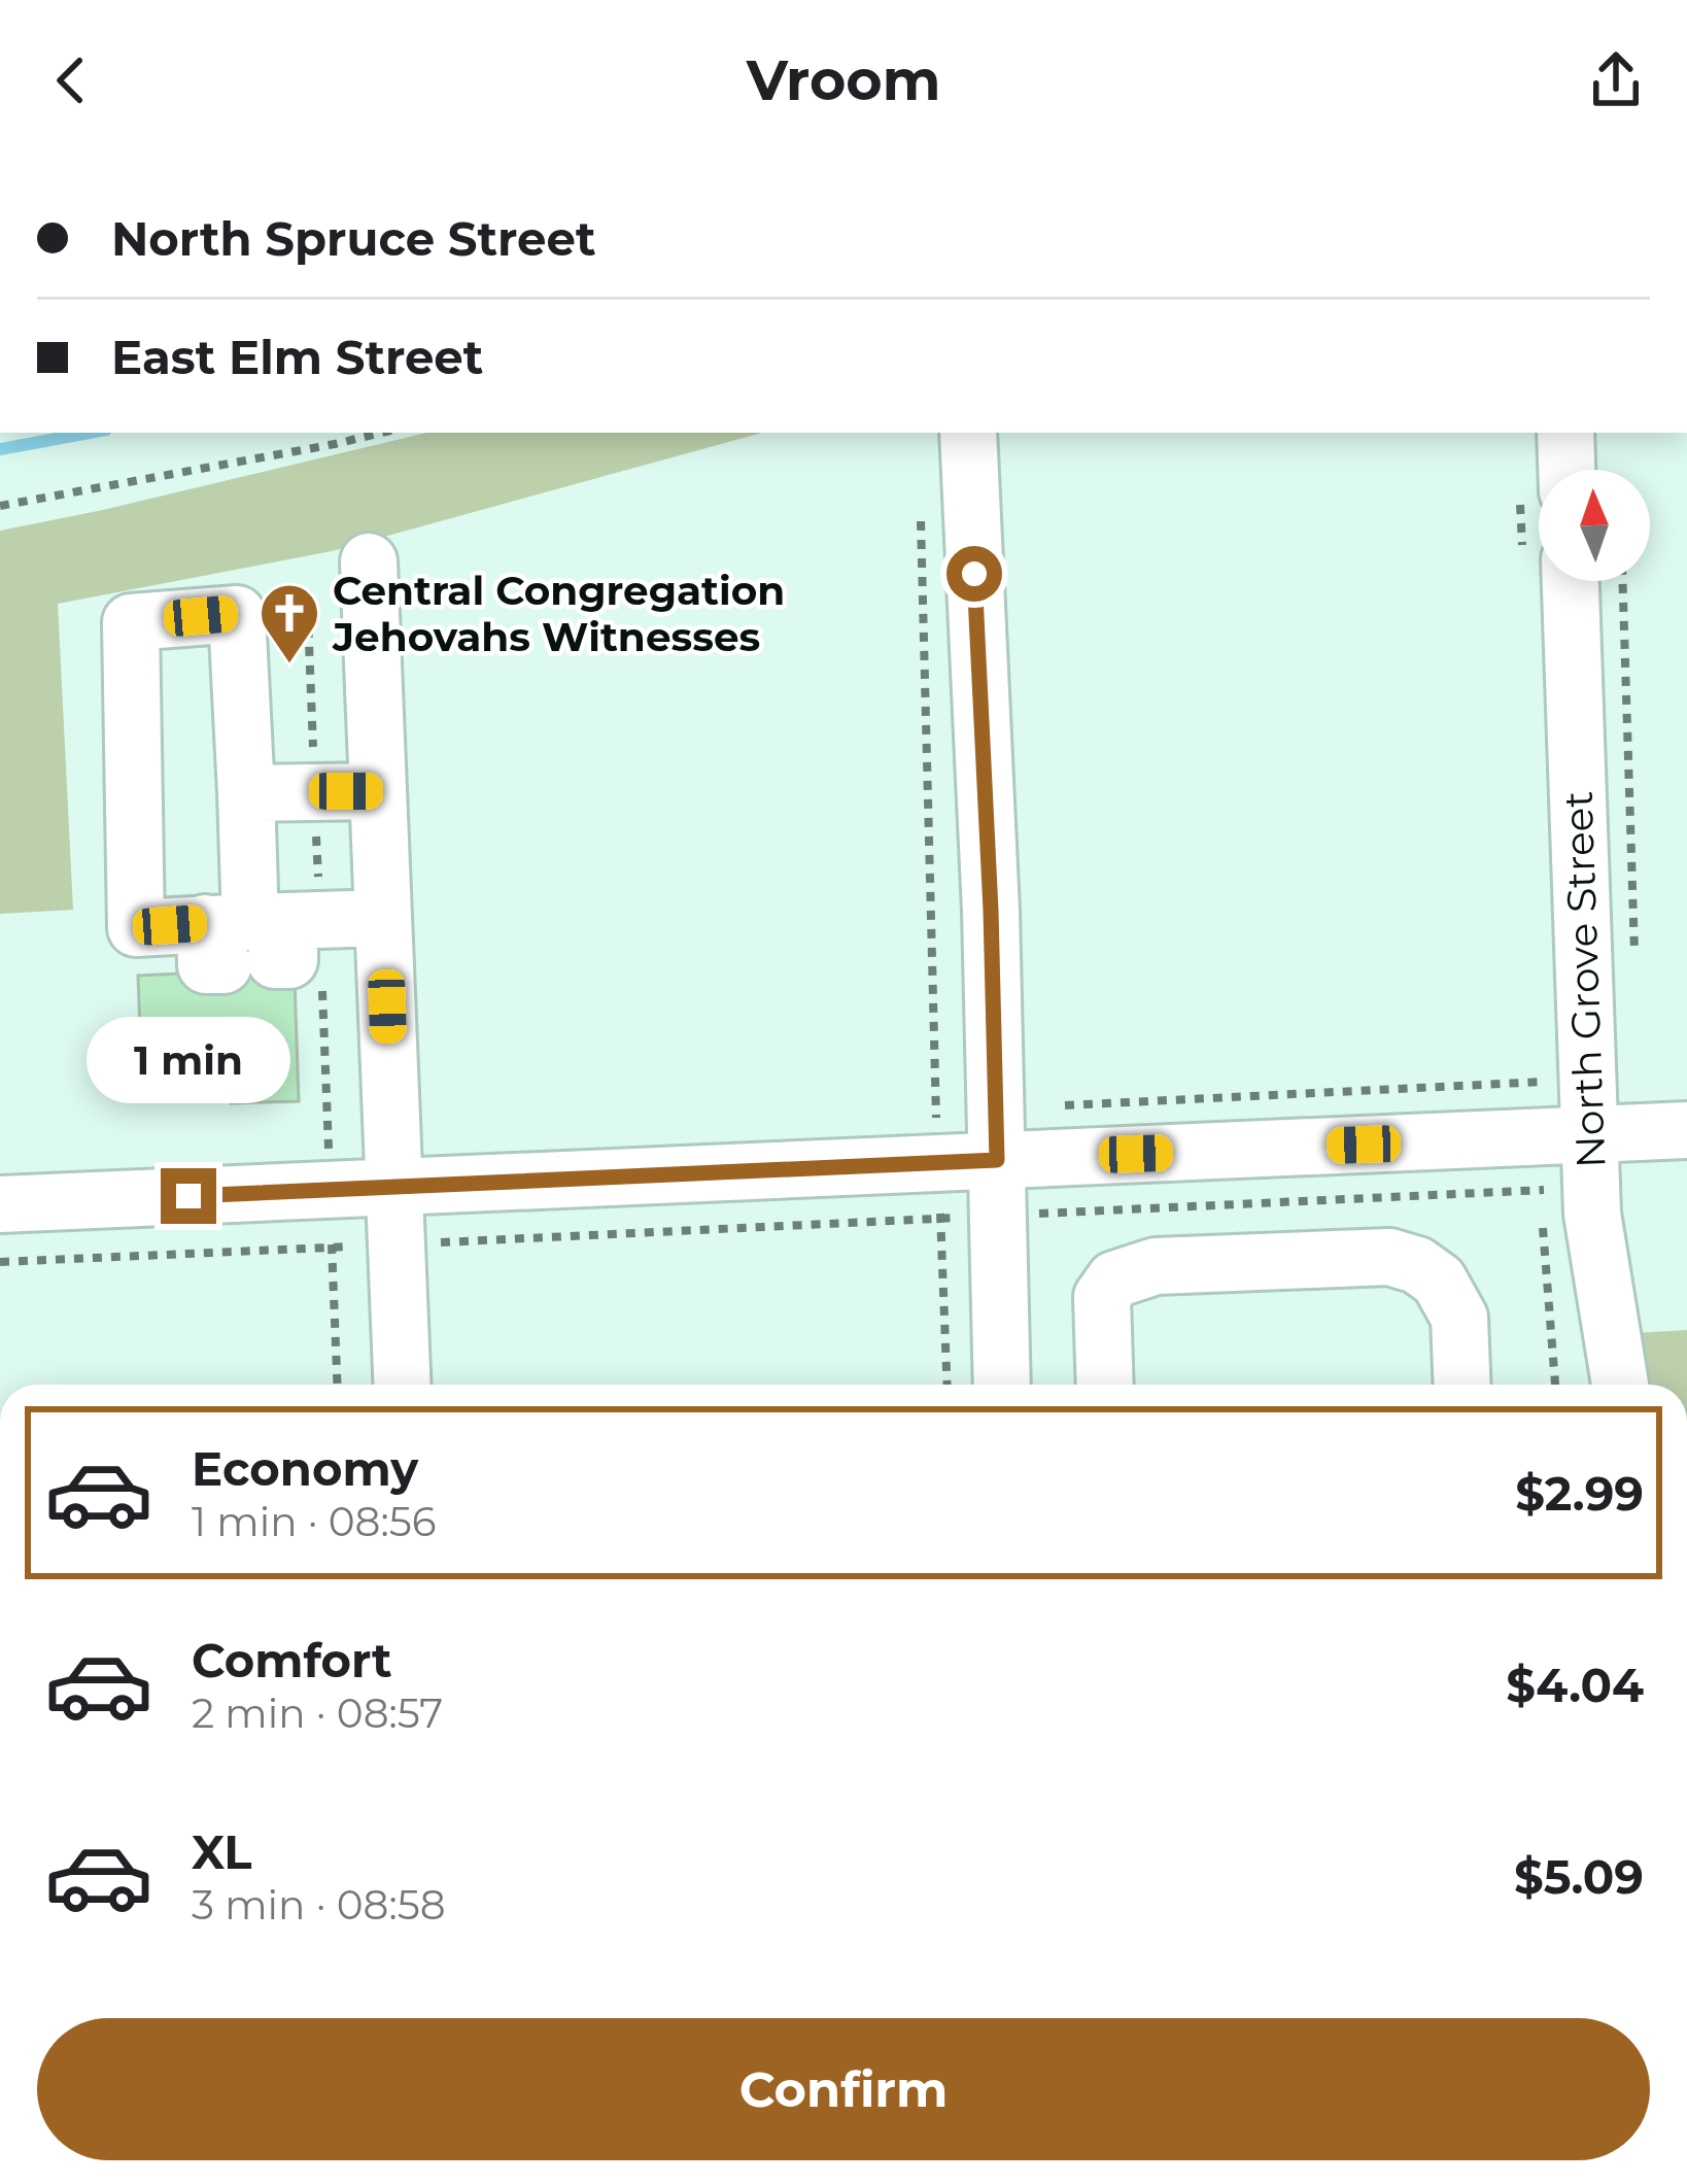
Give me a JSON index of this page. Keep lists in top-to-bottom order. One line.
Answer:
{"streets":{"street":["North Grove Street"]},"places":{"church":["Central Congregation Jehovahs Witnesses"]},"north":"top","page":{"header":"Vroom","banner":["North Spruce Street","East Elm Street"],"bubble":"1 min","list":[{"name":"Economy","note":"1 min · 08:56","value":"$2.99"},{"name":"Comfort","note":"2 min · 08:57","value":"$4.04"},{"name":"XL","note":"3 min · 08:58","value":"$5.09"}],"buttons":"Confirm"}}
